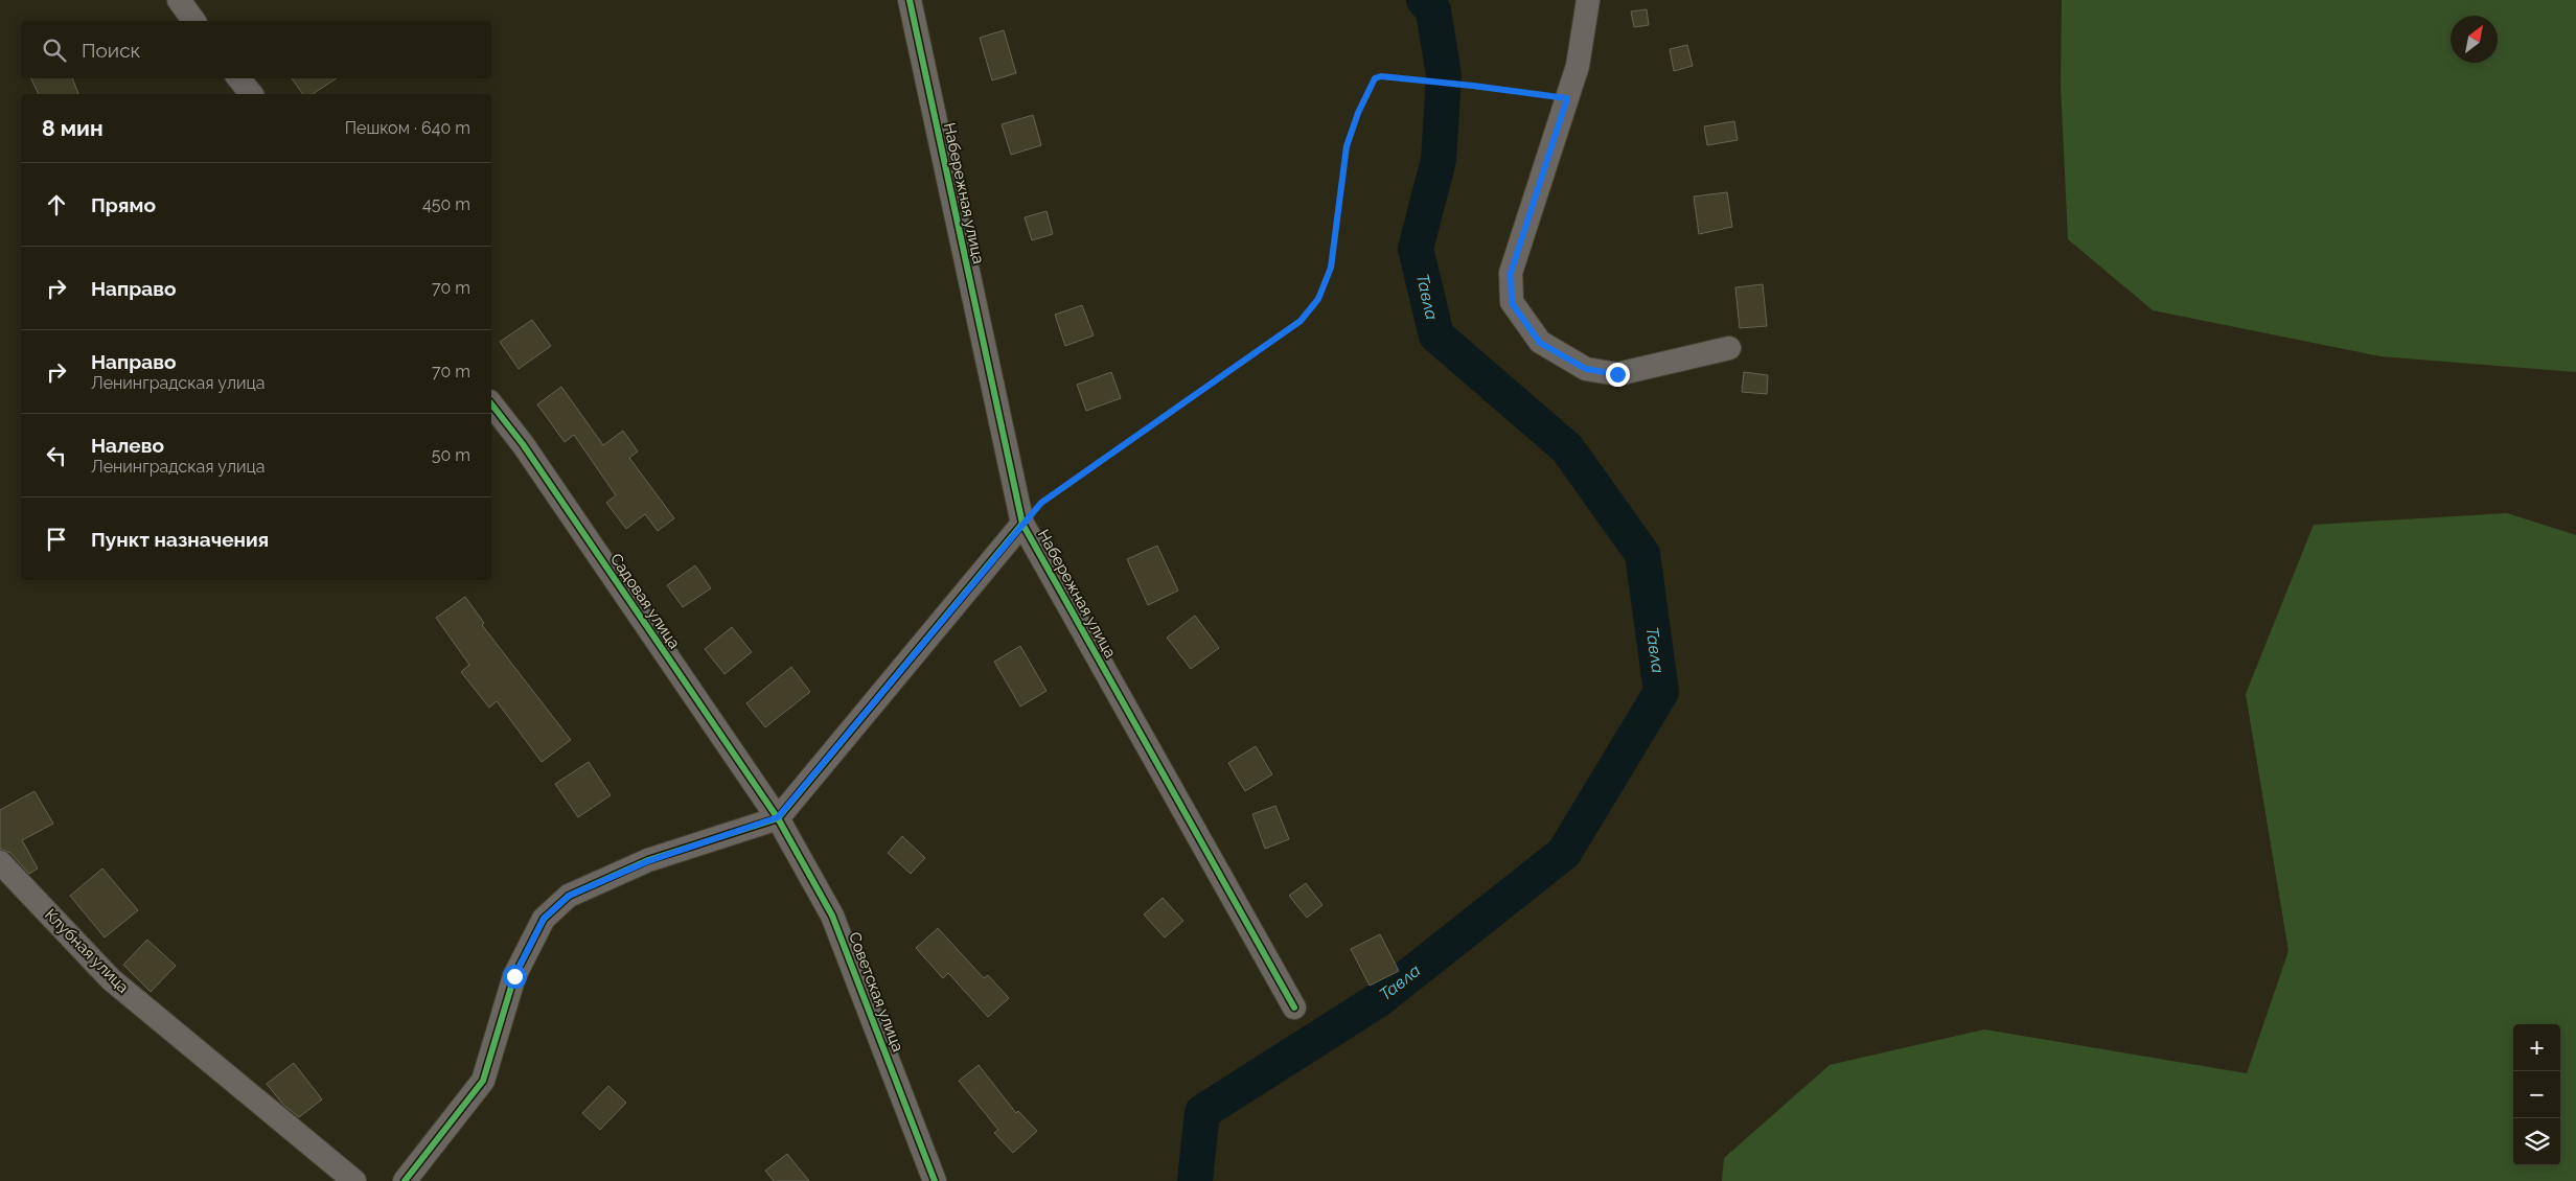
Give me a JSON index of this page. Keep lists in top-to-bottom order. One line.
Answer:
{"streets":{"street":["Набережная улица","Садовая улица","Клубная улица","Советская улица"]},"crossings":[["Садовая улица","Советская улица"]],"water":["Тавла"],"north":"top right","page":{"search":"Поиск","heading":["8 мин","Пешком · 640 m"],"list":[["Прямо","450 m"],["Направо","70 m"],["Направо","Ленинградская улица","70 m"],["Налево","Ленинградская улица","50 m"],"Пункт назначения"],"map_buttons":["+","−"]}}
